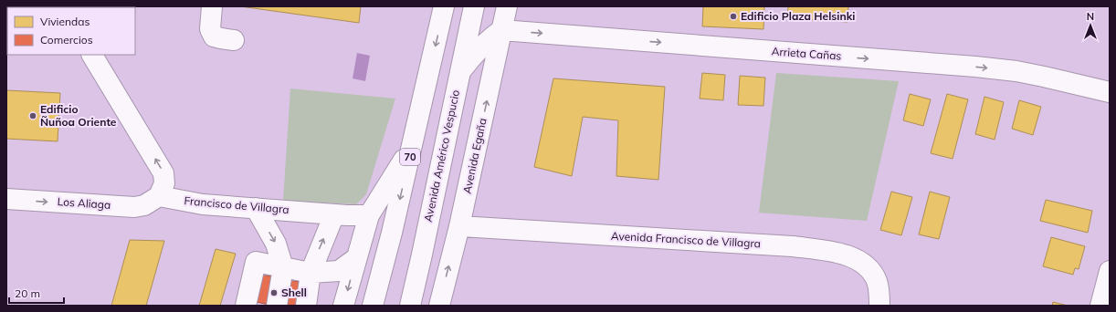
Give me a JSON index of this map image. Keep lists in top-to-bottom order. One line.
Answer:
{"streets":{"street":["Arrieta Cañas","Avenida Américo Vespucio","Avenida Egaña","70","Los Aliaga","Francisco de Villagra","Avenida Francisco de Villagra"]},"crossings":[["Arrieta Cañas","Avenida Egaña"],["Avenida Egaña","Avenida Francisco de Villagra"],["Los Aliaga","Francisco de Villagra"]],"one_way":["Arrieta Cañas","Los Aliaga"],"places":["Edificio Plaza Helsinki","Edificio Ñuñoa Oriente","Shell"],"legend":["Viviendas","Comercios"],"scale_bar":"20 m","north":"top"}
